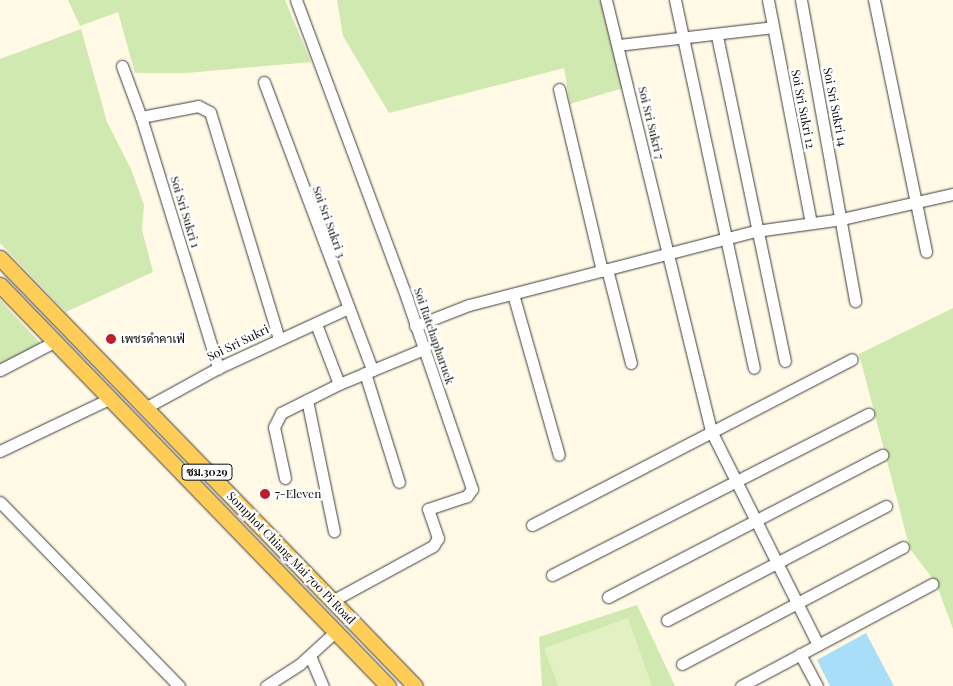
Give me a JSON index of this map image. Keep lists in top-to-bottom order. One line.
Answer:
{"streets":{"main road":["ชม.3029","Somphot Chiang Mai 700 Pi Road"],"street":["Soi Sri Sukri 14","Soi Sri Sukri 12","Soi Sri Sukri 7","Soi Sri Sukri 1","Soi Sri Sukri 3","Soi Ratchapharuek","Soi Sri Sukri"]},"crossings":[["Soi Sri Sukri 1","Soi Sri Sukri"],["Soi Sri Sukri 3","Soi Sri Sukri"],["Soi Ratchapharuek","Somphot Chiang Mai 700 Pi Road"],["Soi Sri Sukri","Somphot Chiang Mai 700 Pi Road"]],"places":["เพชรดำคาเฟ่","7-Eleven"]}
